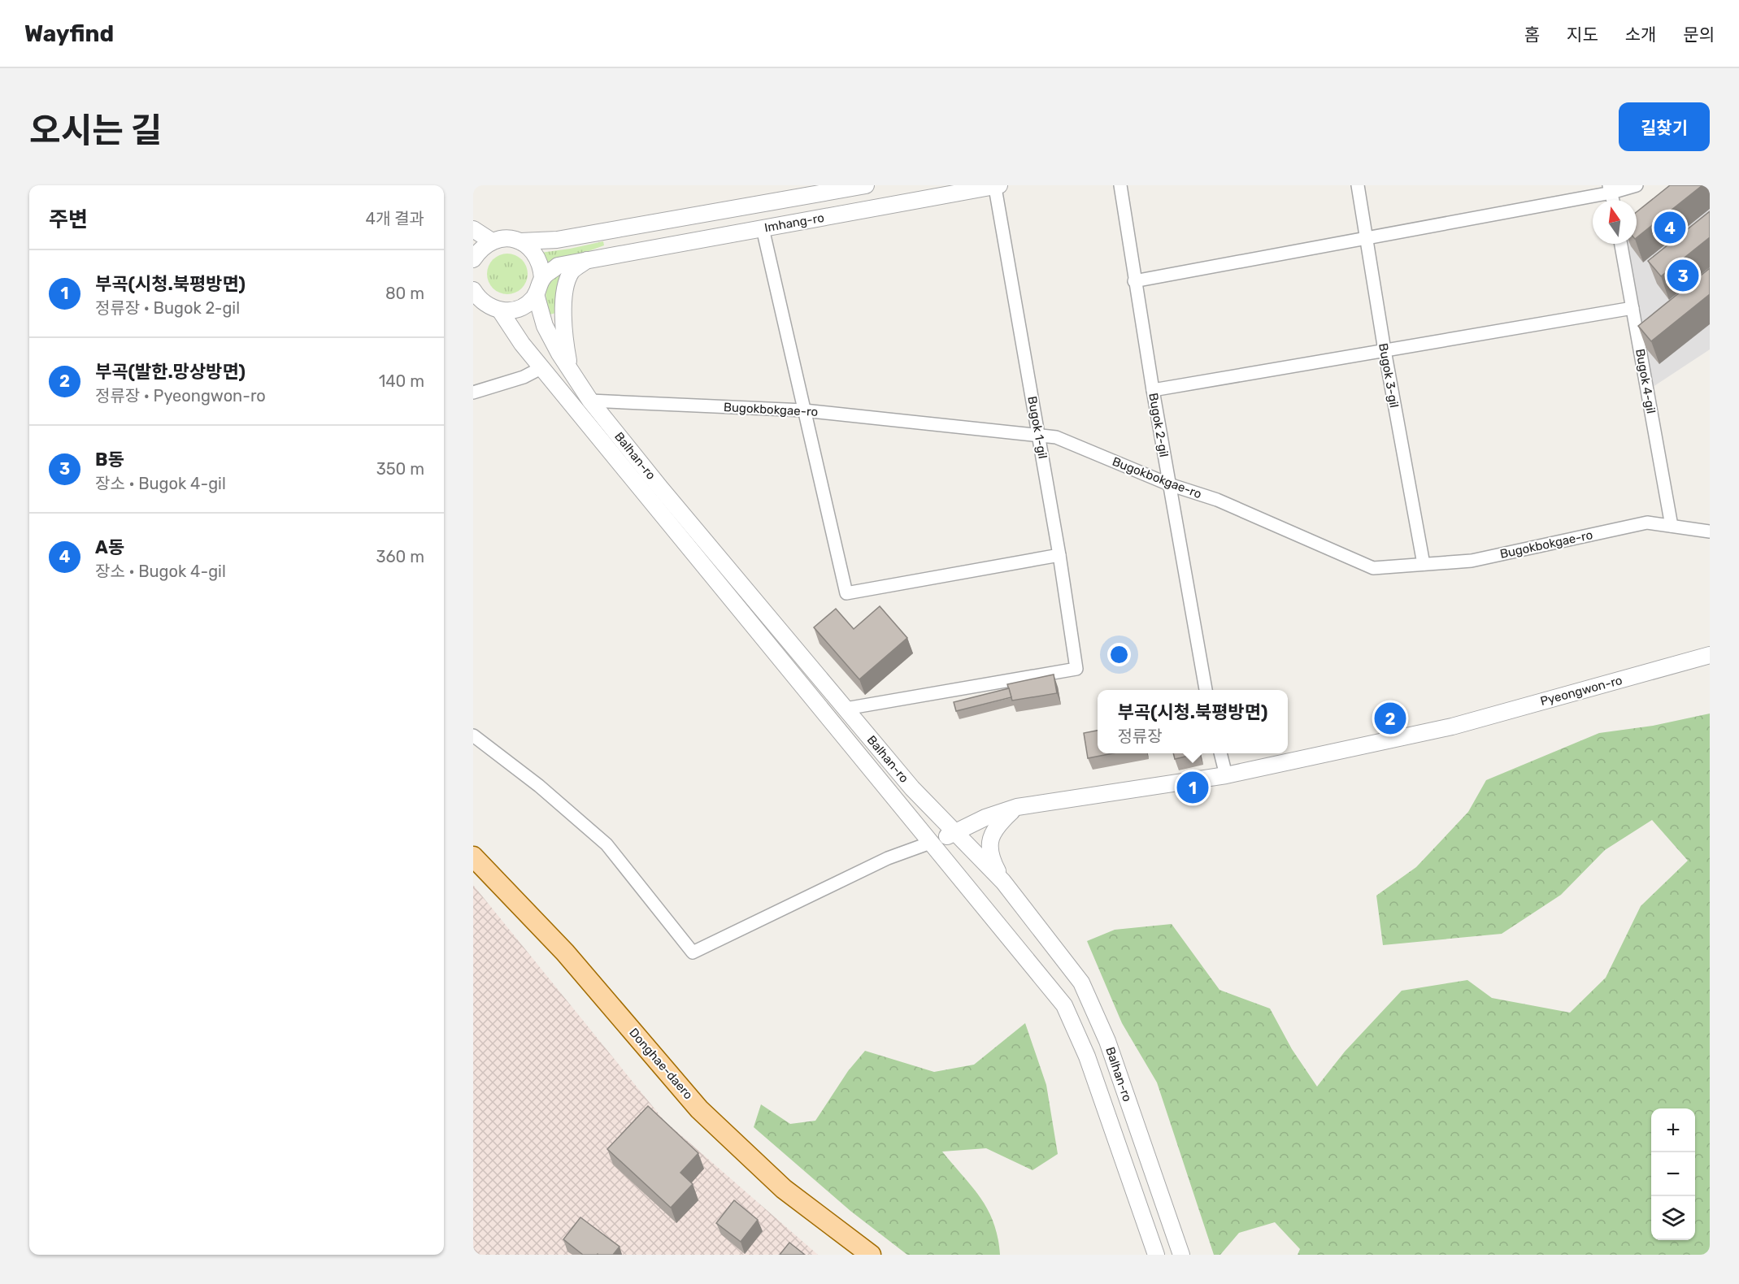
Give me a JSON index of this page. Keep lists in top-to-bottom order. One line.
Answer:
{"streets":{"main road":["Donghae-daero"],"street":["Imhang-ro","Bugok 3-gil","Bugok 4-gil","Bugokbokgae-ro","Bugok 2-gil","Bugok 1-gil","Balhan-ro","Pyeongwon-ro"]},"crossings":[["Imhang-ro","Bugok 1-gil"],["Bugok 3-gil","Bugokbokgae-ro"],["Bugok 4-gil","Bugokbokgae-ro"],["Bugokbokgae-ro","Bugok 2-gil"],["Bugokbokgae-ro","Bugok 1-gil"],["Bugokbokgae-ro","Balhan-ro"],["Bugok 1-gil","Balhan-ro"],["Balhan-ro","Pyeongwon-ro"]],"north":"top","page":{"header":"Wayfind","nav":["홈","지도","소개","문의"],"title":"오시는 길","buttons":"길찾기","heading":["주변","4개 결과"],"pins":["4","3","2","1"],"list":[{"mark":"1","name":"부곡(시청.북평방면)","note":"정류장 · Bugok 2-gil","value":"80 m"},{"mark":"2","name":"부곡(발한.망상방면)","note":"정류장 · Pyeongwon-ro","value":"140 m"},{"mark":"3","name":"B동","note":"장소 · Bugok 4-gil","value":"350 m"},{"mark":"4","name":"A동","note":"장소 · Bugok 4-gil","value":"360 m"}],"popup":["부곡(시청.북평방면)","정류장"],"map_buttons":["+","−"]}}
